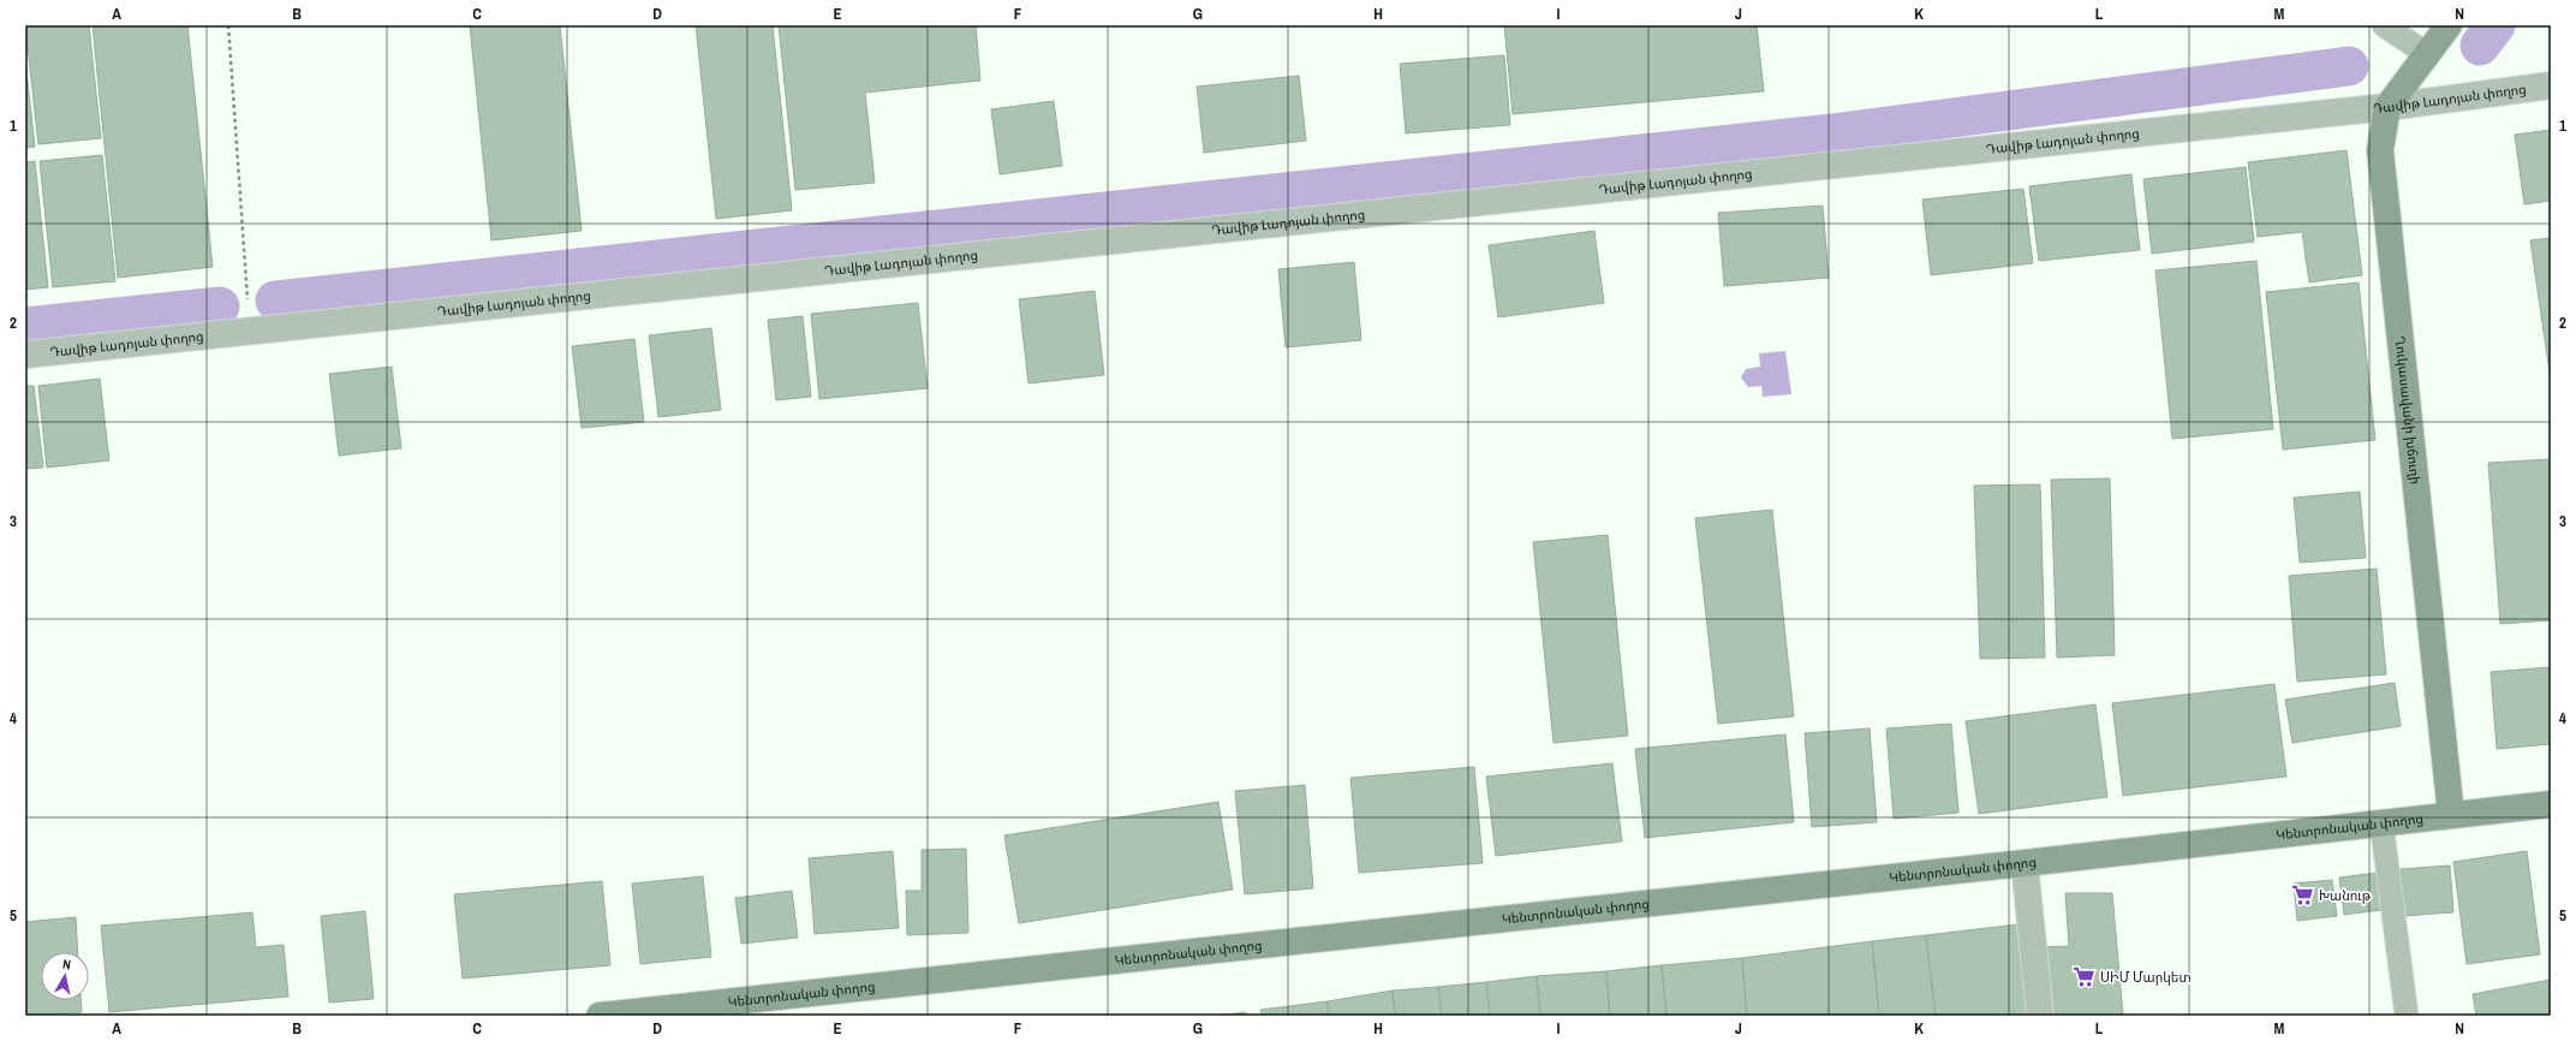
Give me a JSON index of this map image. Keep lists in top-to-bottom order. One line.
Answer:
{"streets":{"main road":["Ղուկասավանի խճուղի","Կենտրոնական փողոց"],"street":["Դավիթ Լադոյան փողոց"]},"crossings":[["Դավիթ Լադոյան փողոց","Ղուկասավանի խճուղի"],["Ղուկասավանի խճուղի","Կենտրոնական փողոց"]],"places":{"supermarket":["Խանութ","ՍԻՄ Մարկետ"]},"north":"top","grid":{"columns":["A","B","C","D","E","F","G","H","I","J","K","L","M","N"],"rows":["1","2","3","4","5"]}}
